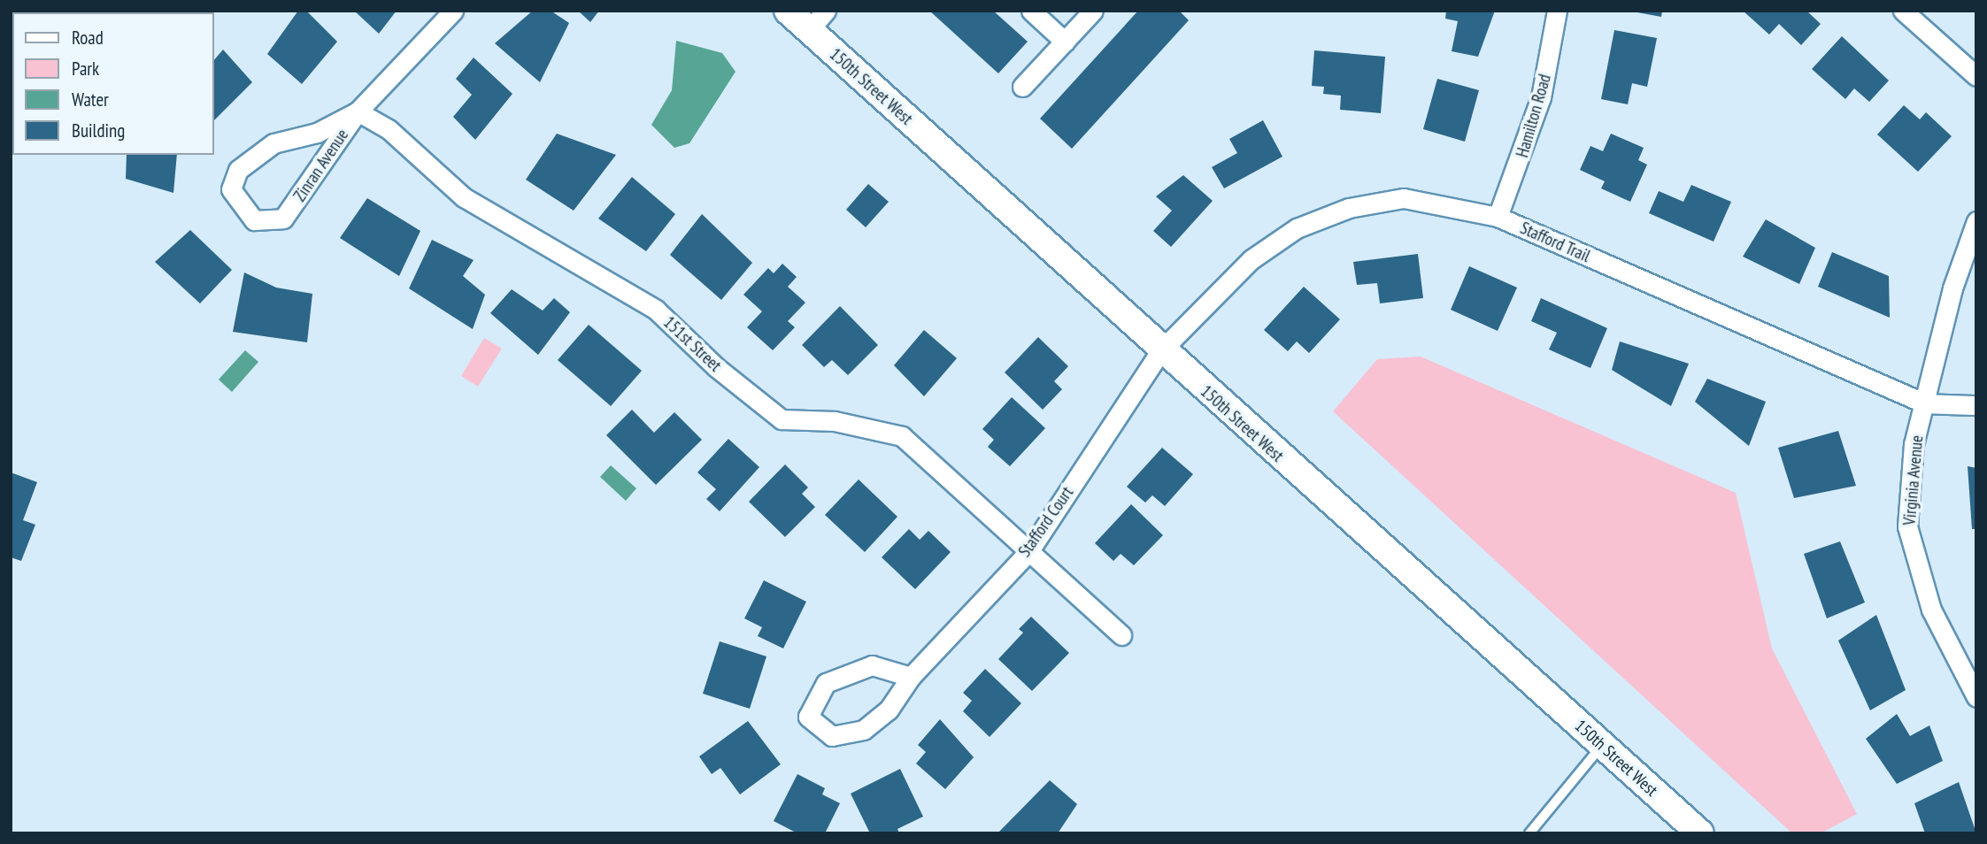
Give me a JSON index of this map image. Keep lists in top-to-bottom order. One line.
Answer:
{"streets":{"street":["150th Street West","Hamilton Road","Zinran Avenue","Stafford Trail","151st Street","Virginia Avenue","Stafford Court"]},"crossings":[["150th Street West","Stafford Trail"],["150th Street West","Stafford Court"],["Hamilton Road","Stafford Trail"],["Zinran Avenue","151st Street"],["Stafford Trail","Virginia Avenue"],["Stafford Trail","Stafford Court"],["151st Street","Stafford Court"]],"legend":["Road","Park","Water","Building"]}
